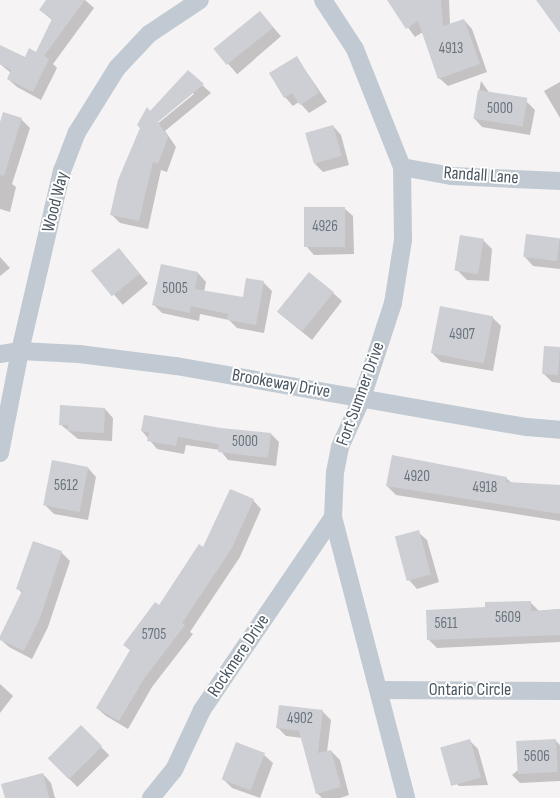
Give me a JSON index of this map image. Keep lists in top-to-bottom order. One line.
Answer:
{"streets":{"street":["Randall Lane","Wood Way","Brookeway Drive","Fort Sumner Drive","Rockmere Drive","Ontario Circle"]},"crossings":[["Randall Lane","Fort Sumner Drive"],["Wood Way","Brookeway Drive"],["Brookeway Drive","Fort Sumner Drive"],["Fort Sumner Drive","Rockmere Drive"],["Fort Sumner Drive","Ontario Circle"]],"house_numbers":["4913","5000","4926","5005","4907","5000","4920","5612","4918","5609","5611","5705","4902","5606"]}
